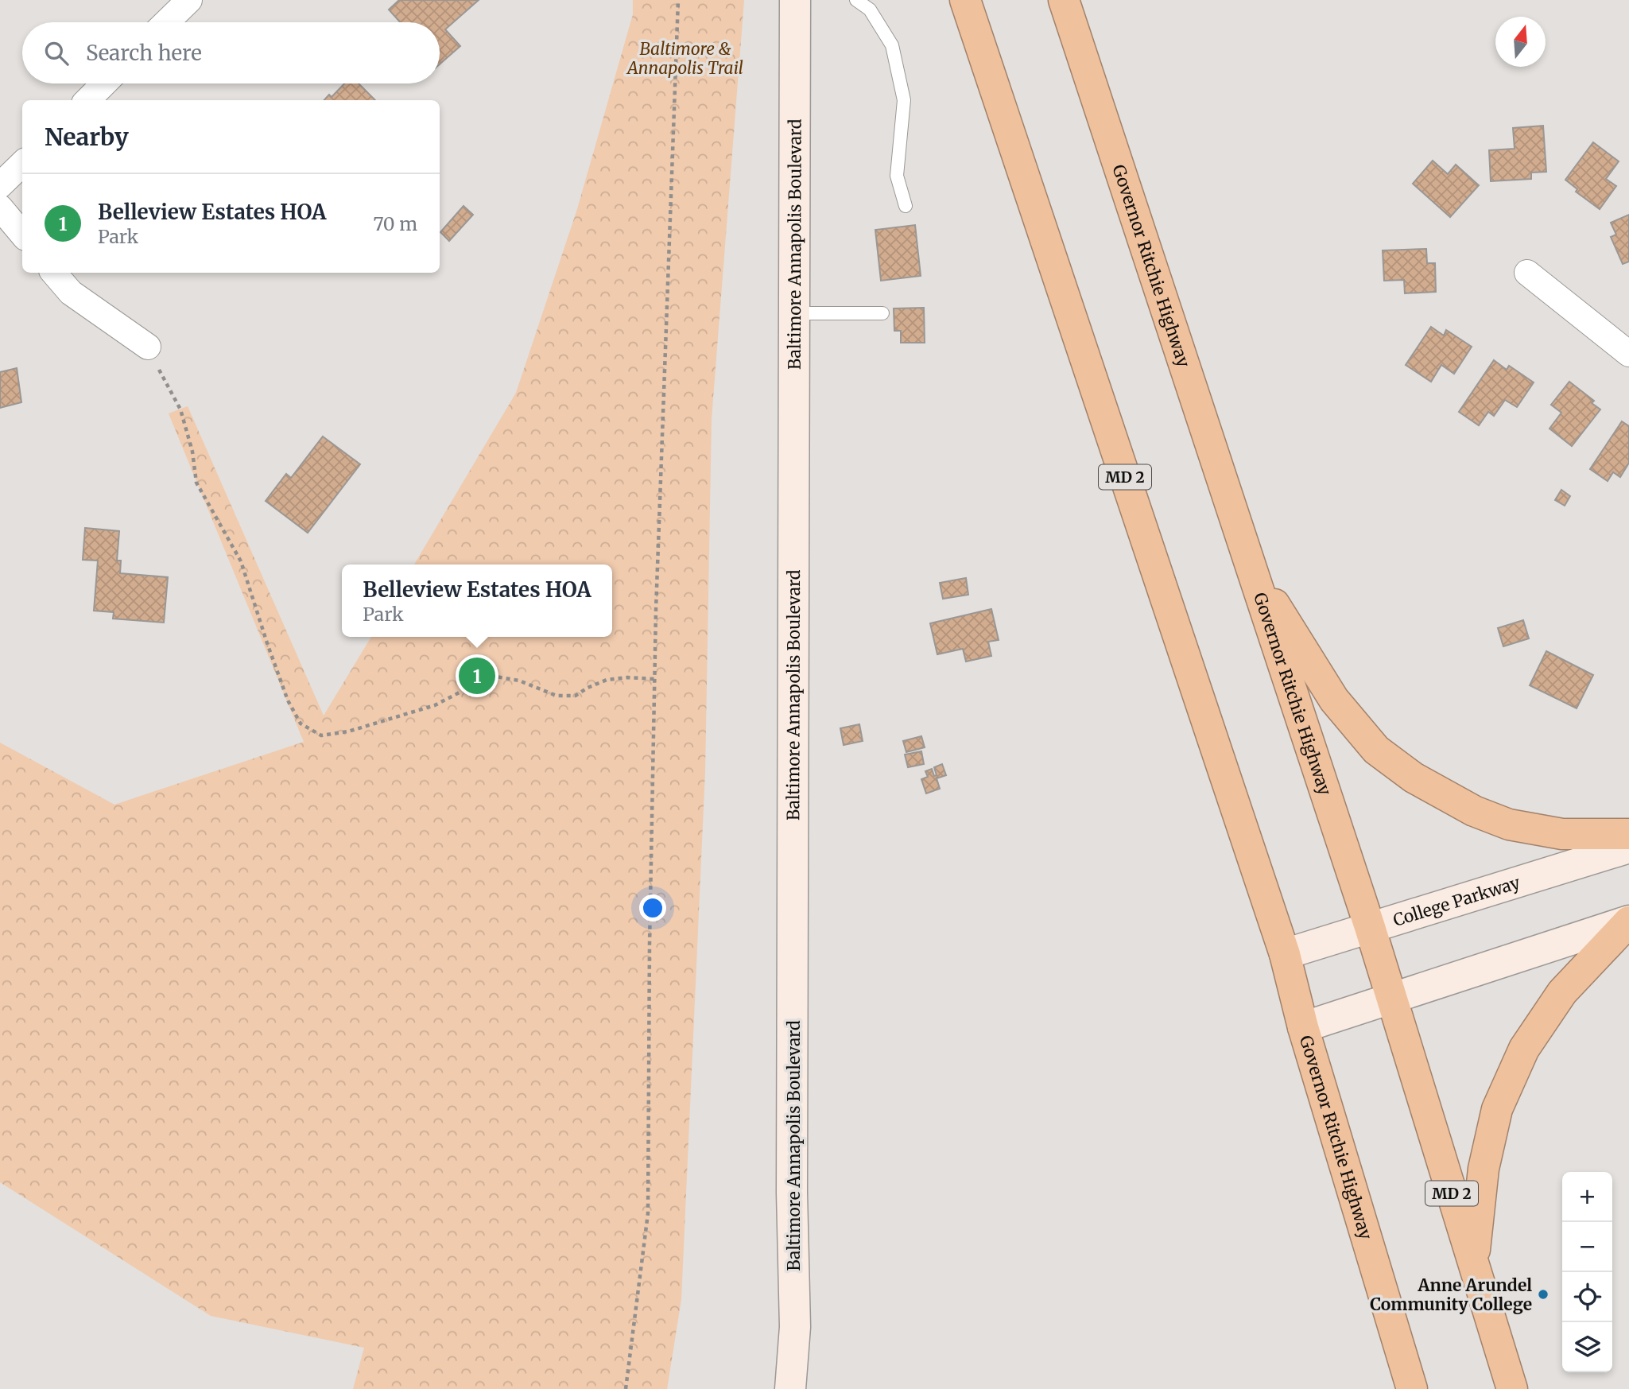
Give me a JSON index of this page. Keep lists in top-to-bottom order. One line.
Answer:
{"streets":{"highway":["Governor Ritchie Highway","MD 2"],"street":["Baltimore Annapolis Boulevard","College Parkway"]},"crossings":[["Governor Ritchie Highway","College Parkway"]],"parks":["Baltimore & Annapolis Trail"],"places":["Anne Arundel Community College"],"north":"top","page":{"search":"Search here","heading":"Nearby","list":[{"mark":"1","name":"Belleview Estates HOA","note":"Park","value":"70 m"}],"popup":["Belleview Estates HOA","Park"],"pins":"1","map_buttons":["+","−"]}}
